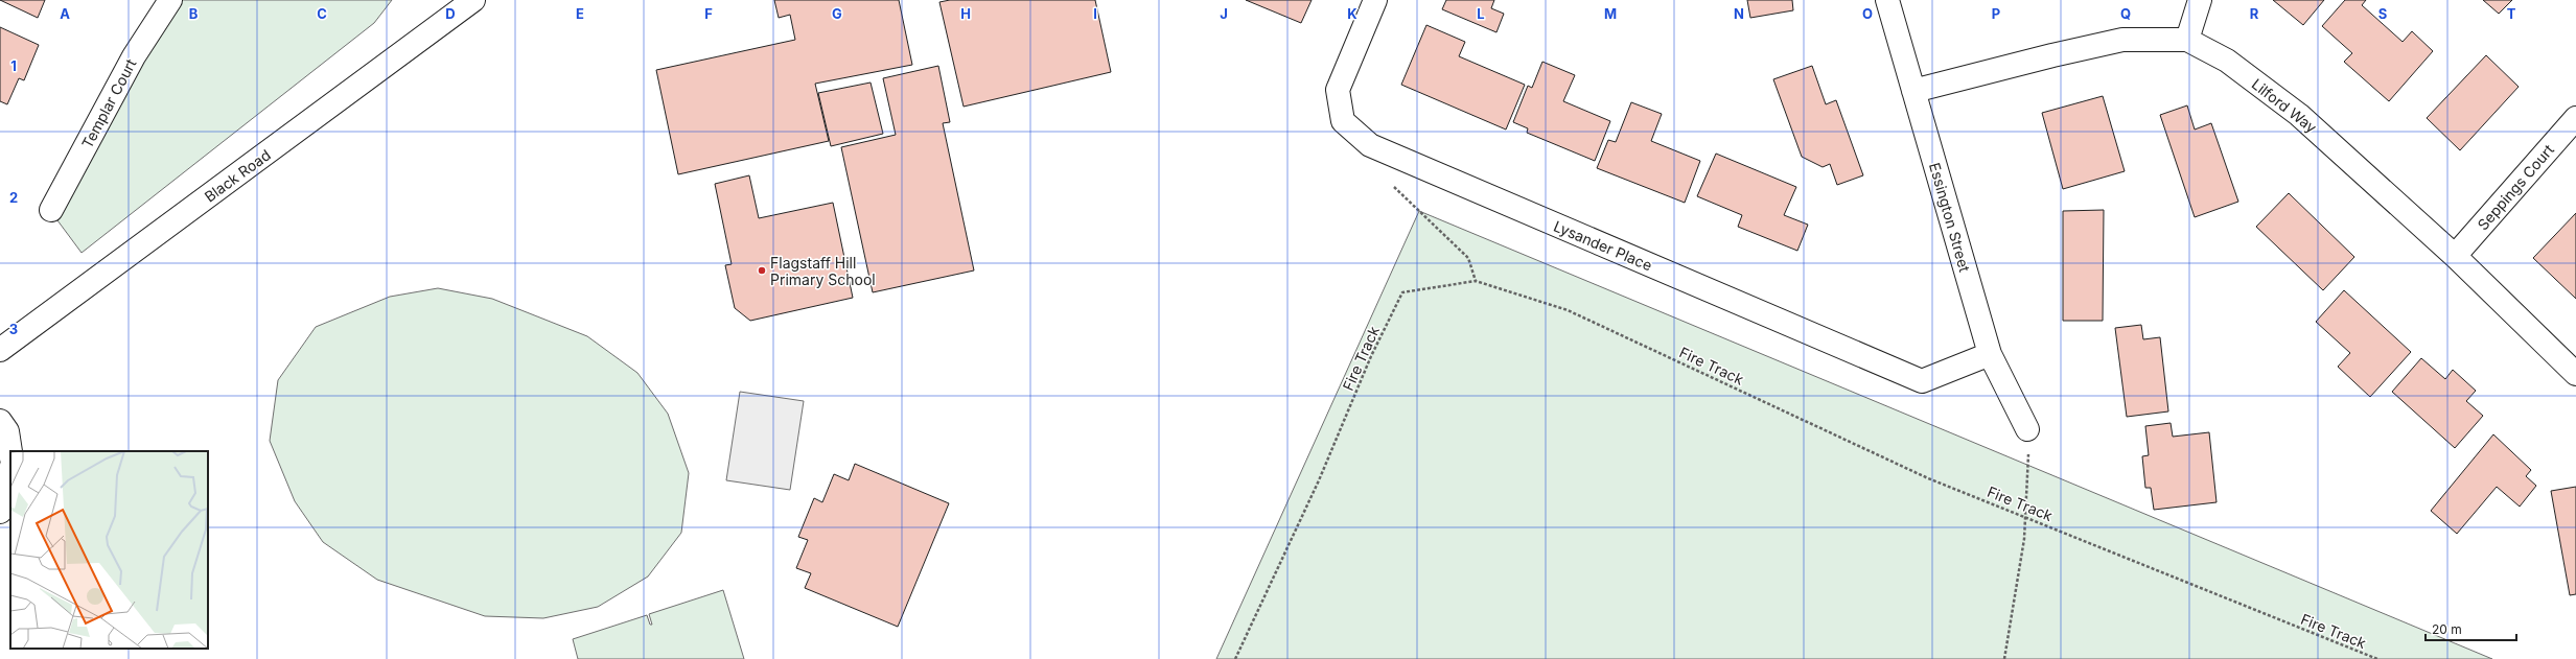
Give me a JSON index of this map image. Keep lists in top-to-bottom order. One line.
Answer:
{"streets":{"street":["Templar Court","Lilford Way","Black Road","Seppings Court","Essington Street","Lysander Place"],"path":["Fire Track"]},"crossings":[["Lilford Way","Seppings Court"],["Lilford Way","Essington Street"],["Essington Street","Lysander Place"]],"places":["Flagstaff Hill Primary School"],"scale_bar":"20 m","grid":{"columns":["A","B","C","D","E","F","G","H","I","J","K","L","M","N","O","P","Q","R","S","T"],"rows":["1","2","3"]}}
